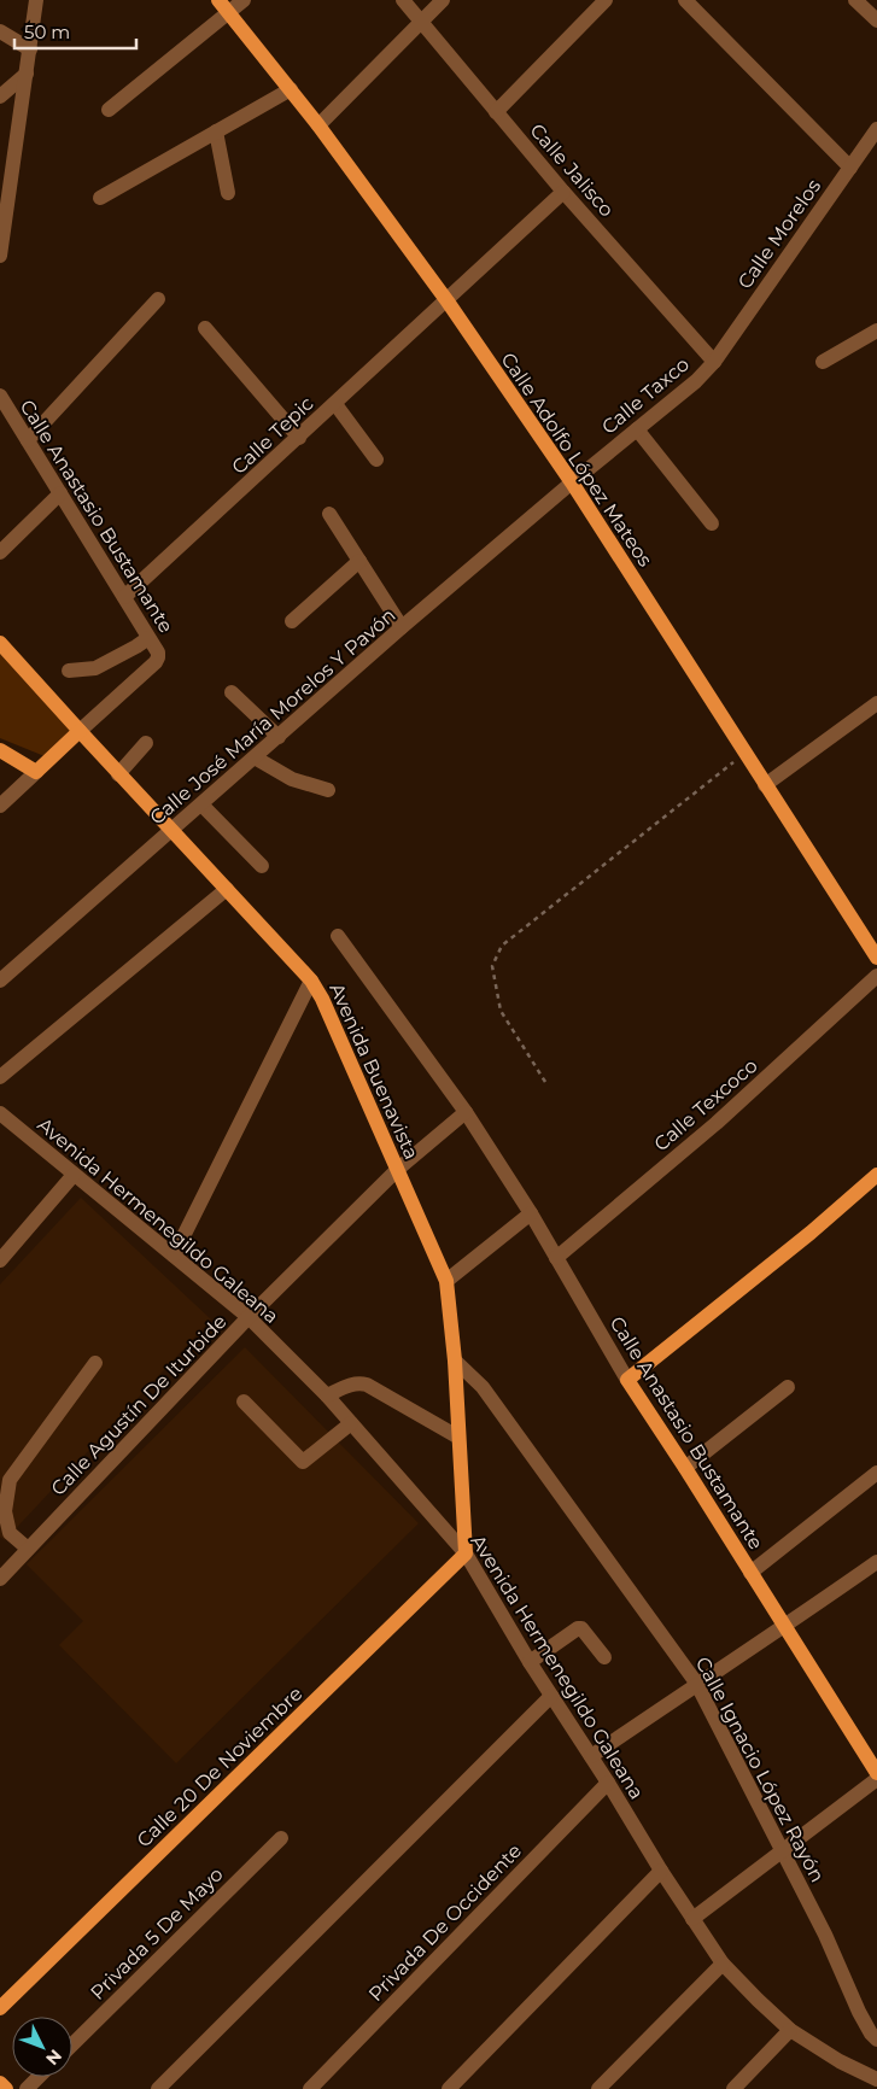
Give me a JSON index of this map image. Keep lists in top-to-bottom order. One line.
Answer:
{"streets":{"main road":["Calle Adolfo López Mateos","Calle Anastasio Bustamante","Avenida Buenavista","Calle 20 De Noviembre"],"street":["Calle Jalisco","Calle Morelos","Calle Taxco","Calle Tepic","Calle José María Morelos Y Pavón","Calle Texcoco","Avenida Hermenegildo Galeana","Calle Agustín De Iturbide","Calle Ignacio López Rayón","Privada De Occidente","Privada 5 De Mayo"]},"crossings":[["Calle Jalisco","Calle Morelos"],["Calle Jalisco","Calle Taxco"],["Calle Jalisco","Calle Tepic"],["Calle Morelos","Calle Taxco"],["Calle Taxco","Calle Adolfo López Mateos"],["Calle Taxco","Calle José María Morelos Y Pavón"],["Calle Tepic","Calle Adolfo López Mateos"],["Calle Tepic","Calle Anastasio Bustamante"],["Calle Adolfo López Mateos","Calle José María Morelos Y Pavón"],["Calle Anastasio Bustamante","Avenida Buenavista"],["Calle Anastasio Bustamante","Calle Texcoco"],["Calle Anastasio Bustamante","Calle Agustín De Iturbide"],["Calle José María Morelos Y Pavón","Avenida Buenavista"],["Avenida Buenavista","Avenida Hermenegildo Galeana"],["Avenida Buenavista","Calle Agustín De Iturbide"],["Avenida Buenavista","Calle 20 De Noviembre"],["Avenida Buenavista","Calle Ignacio López Rayón"],["Avenida Hermenegildo Galeana","Calle Agustín De Iturbide"],["Avenida Hermenegildo Galeana","Calle 20 De Noviembre"],["Avenida Hermenegildo Galeana","Privada De Occidente"]],"scale_bar":"50 m","north":"bottom right"}
